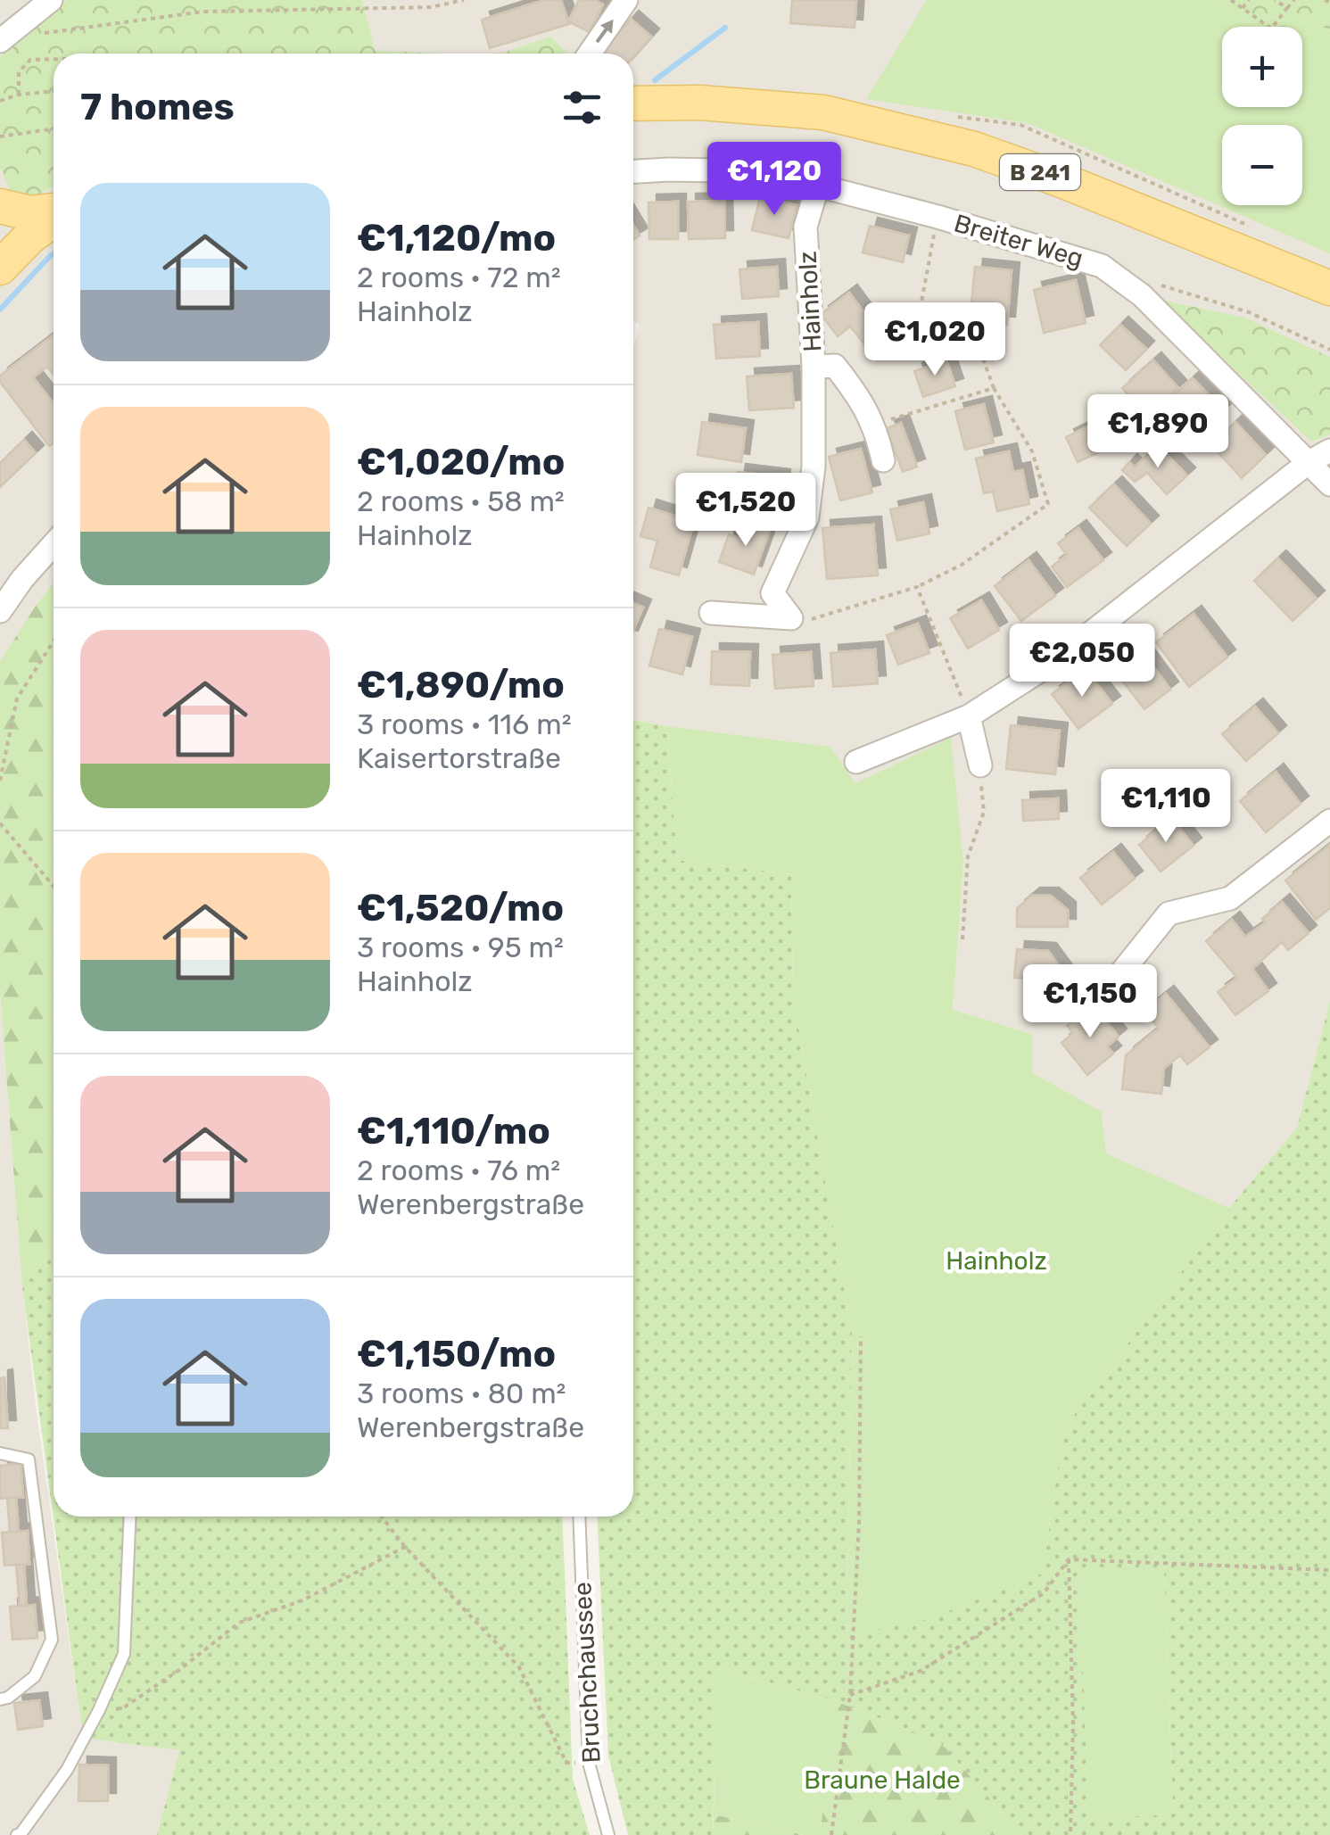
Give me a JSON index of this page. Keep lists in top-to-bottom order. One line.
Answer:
{"streets":{"main road":["B 241"],"street":["Breiter Weg","Hainholz"],"lane":["Bruchchaussee"]},"crossings":[["Breiter Weg","Hainholz"]],"parks":["Hainholz","Braune Halde"],"page":{"map_buttons":["+","−"],"heading":"7 homes","price":["€1,120","€1,020","€1,890","€1,520","€2,050","€1,110","€1,150"],"list":[{"name":"€1,120/mo","note":"2 rooms · 72 m² · Hainholz"},{"name":"€1,020/mo","note":"2 rooms · 58 m² · Hainholz"},{"name":"€1,890/mo","note":"3 rooms · 116 m² · Kaisertorstraße"},{"name":"€1,520/mo","note":"3 rooms · 95 m² · Hainholz"},{"name":"€1,110/mo","note":"2 rooms · 76 m² · Werenbergstraße"},{"name":"€1,150/mo","note":"3 rooms · 80 m² · Werenbergstraße"}]}}
